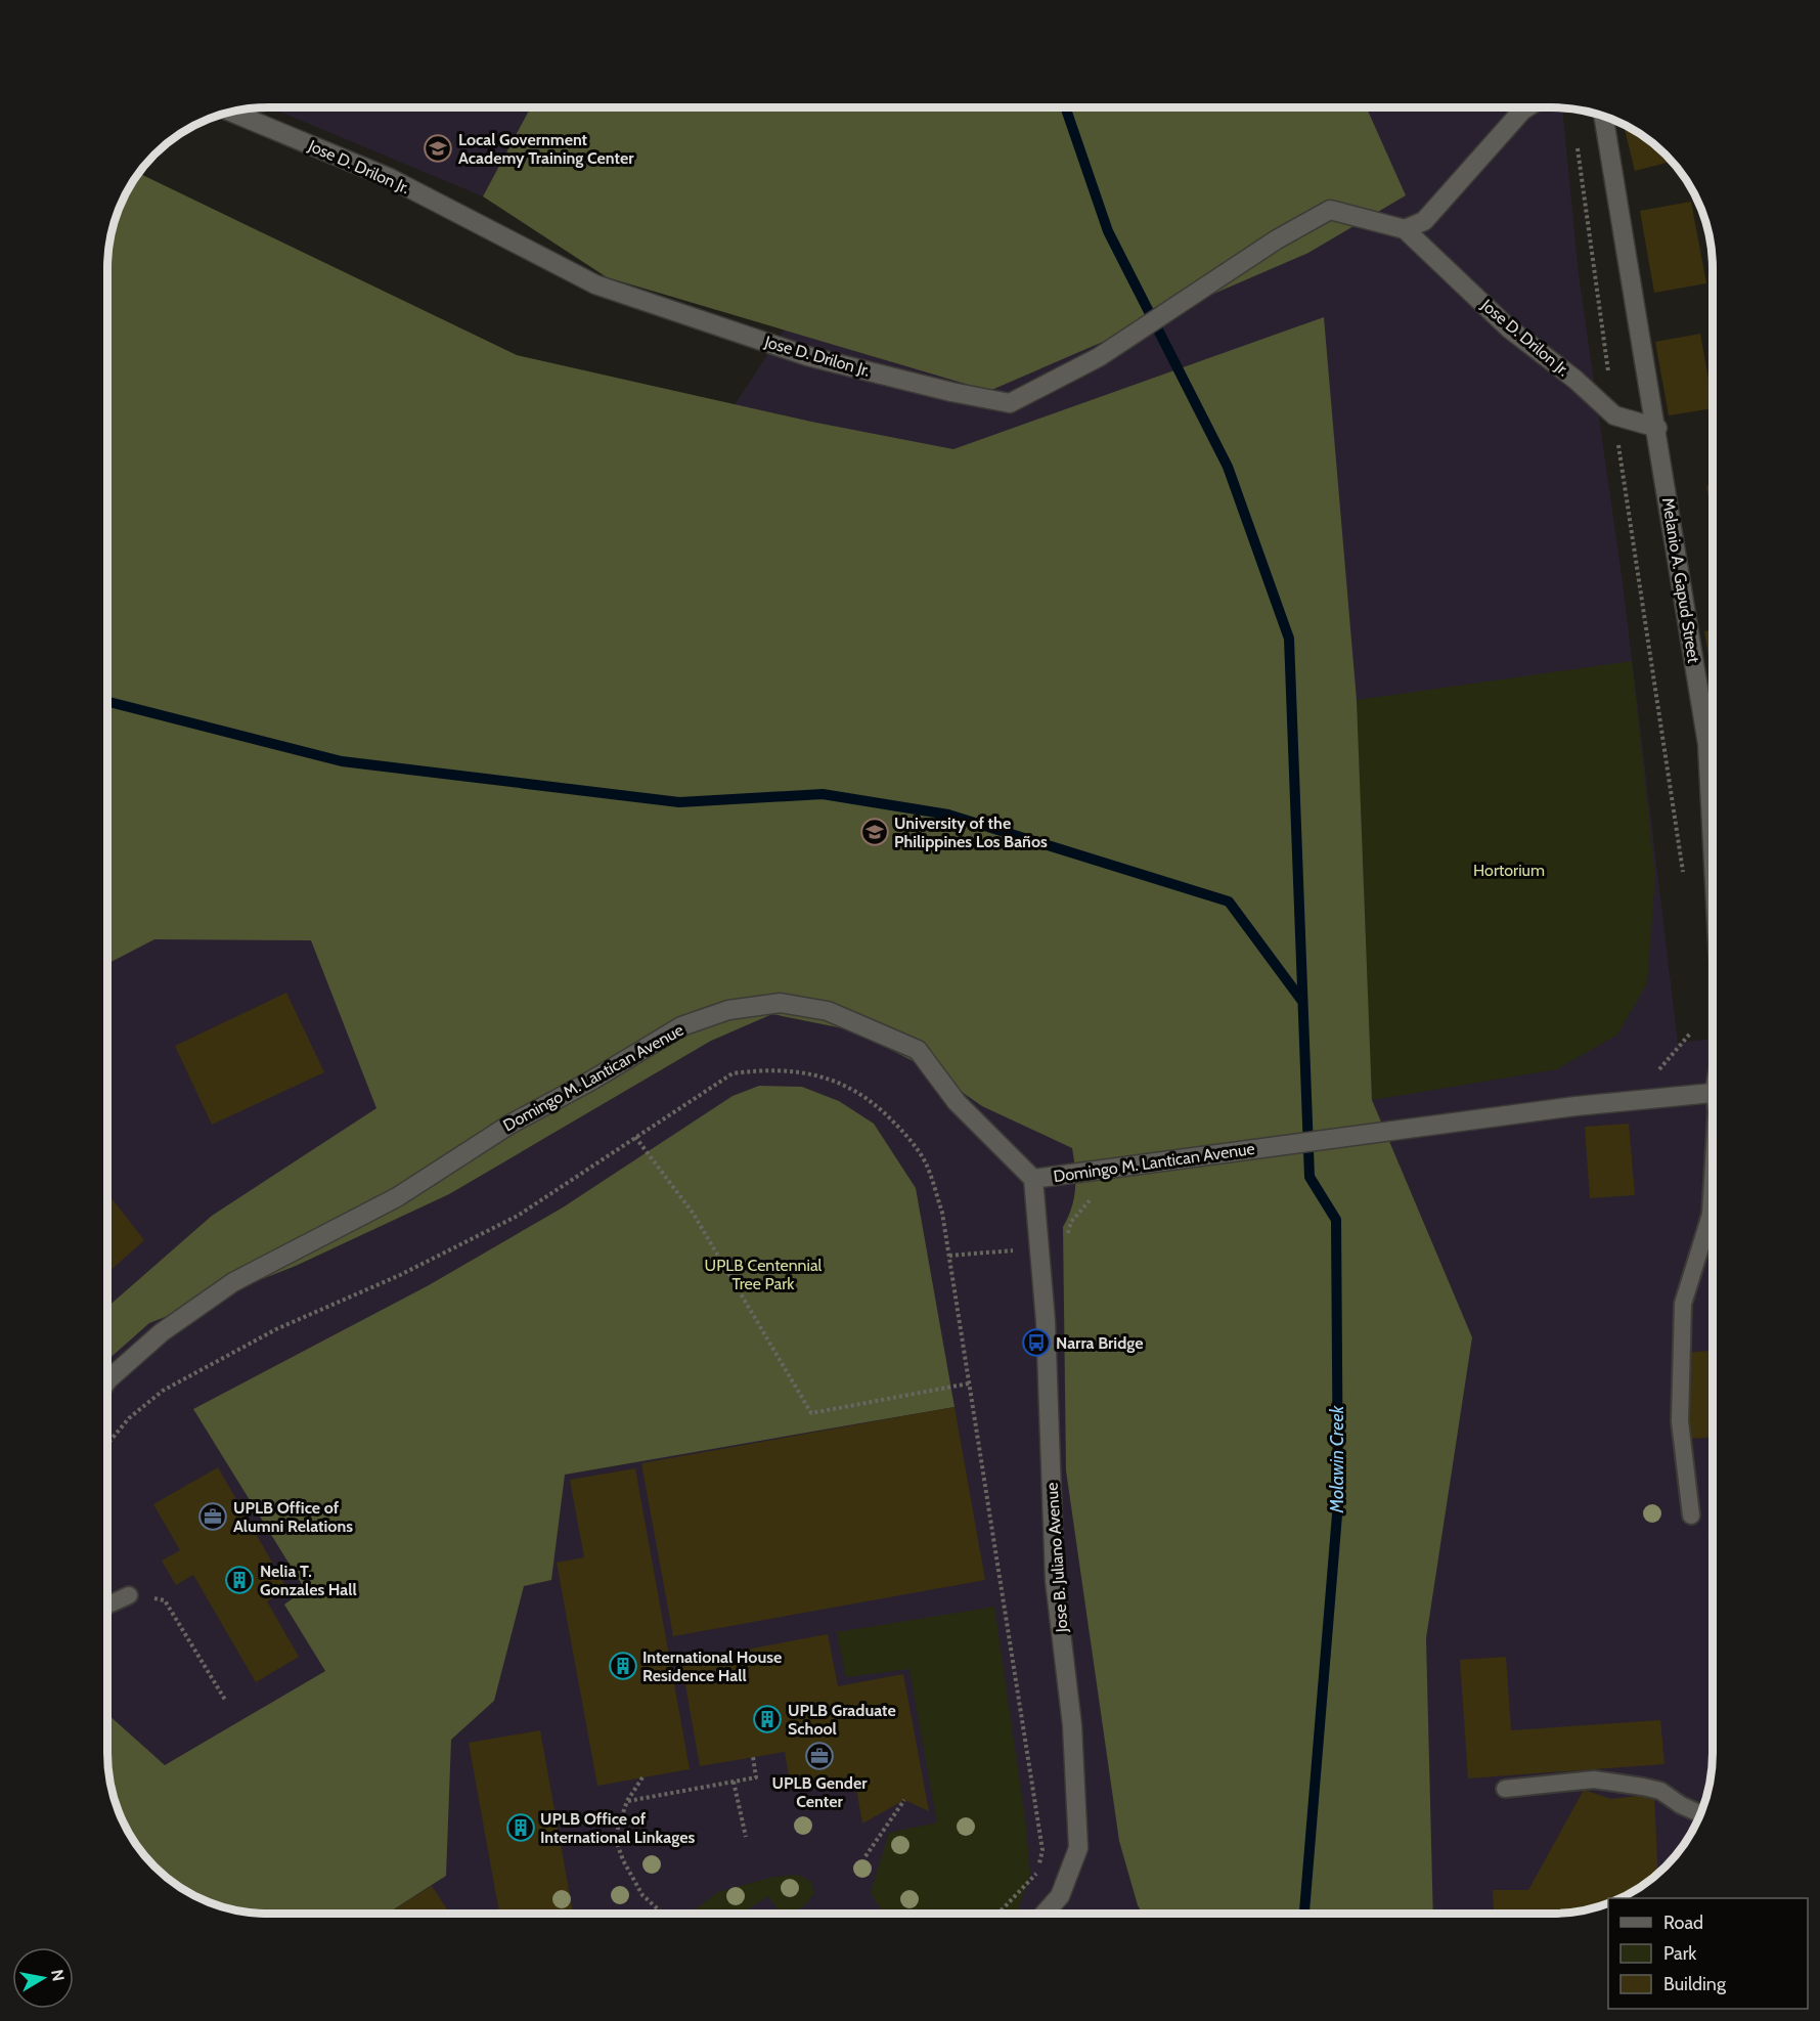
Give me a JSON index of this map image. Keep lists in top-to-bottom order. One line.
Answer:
{"streets":{"street":["Jose D. Drilon Jr.","Melanio A. Gapud Street","Domingo M. Lantican Avenue","Jose B. Juliano Avenue"]},"crossings":[["Jose D. Drilon Jr.","Melanio A. Gapud Street"],["Domingo M. Lantican Avenue","Jose B. Juliano Avenue"]],"water":["Molawin Creek"],"parks":["Hortorium","UPLB Centennial Tree Park"],"places":{"school or university":["Local Government Academy Training Center","University of the Philippines Los Baños"],"bus stop":["Narra Bridge"],"office":["UPLB Office of Alumni Relations","UPLB Gender Center"],"building":["Nelia T. Gonzales Hall","International House Residence Hall","UPLB Graduate School","UPLB Office of International Linkages"]},"legend":["Road","Park","Building"],"north":"right"}
